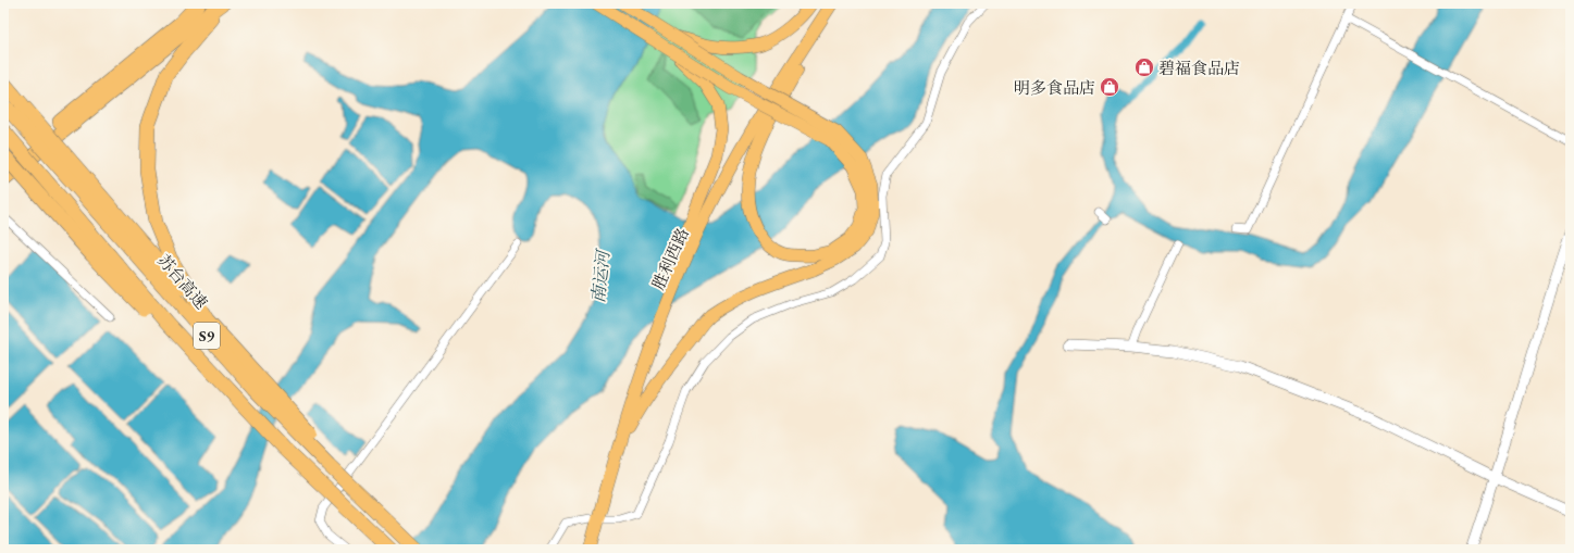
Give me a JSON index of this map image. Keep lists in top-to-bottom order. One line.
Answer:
{"streets":{"highway":["苏台高速","S9"],"main road":["胜利西路"]},"water":["南运河"],"places":{"shop":["碧福食品店","明多食品店"]}}
